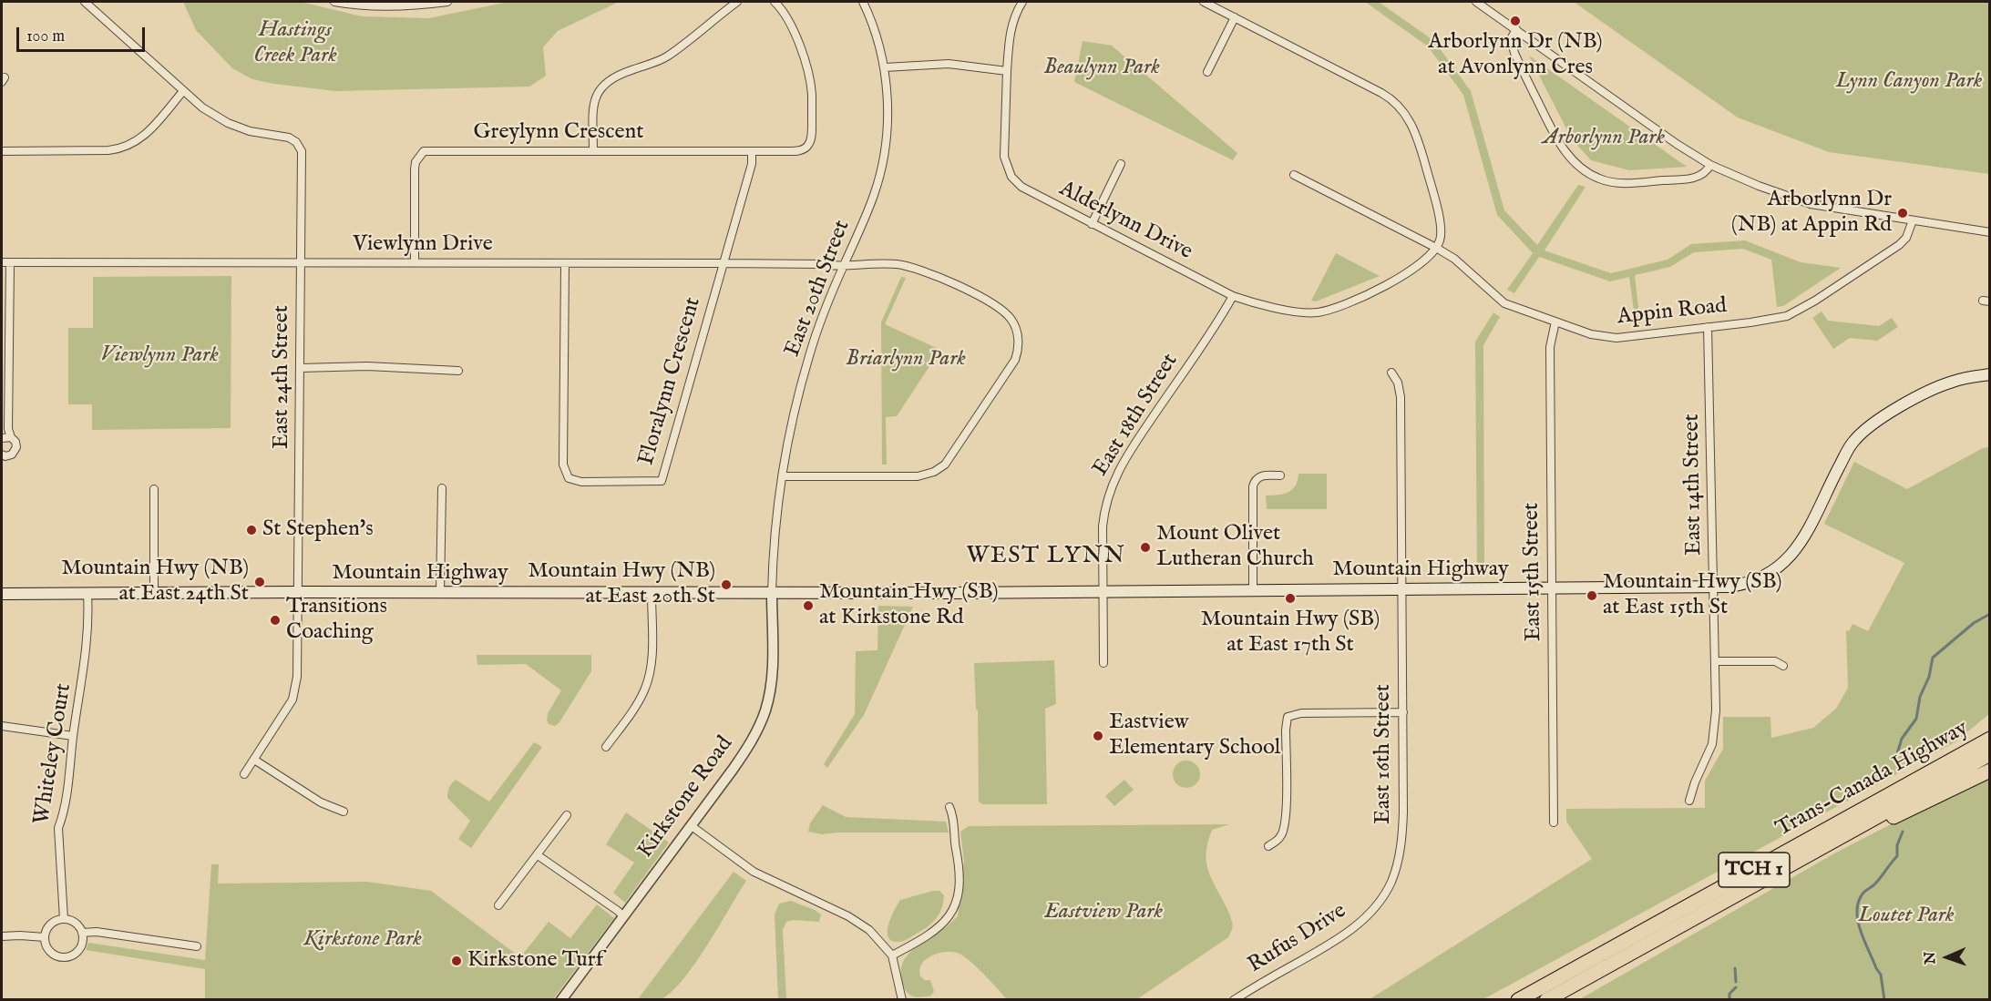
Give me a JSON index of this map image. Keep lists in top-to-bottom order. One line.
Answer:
{"streets":{"highway":["Trans-Canada Highway","TCH 1"],"main road":["Mountain Highway"],"street":["Greylynn Crescent","Alderlynn Drive","Viewlynn Drive","East 20th Street","Appin Road","East 24th Street","Floralynn Crescent","East 18th Street","East 14th Street","East 15th Street","Whiteley Court","East 16th Street","Kirkstone Road","Rufus Drive"]},"crossings":[["Greylynn Crescent","Viewlynn Drive"],["Greylynn Crescent","Floralynn Crescent"],["Alderlynn Drive","Appin Road"],["Alderlynn Drive","East 18th Street"],["Viewlynn Drive","East 20th Street"],["Viewlynn Drive","East 24th Street"],["Viewlynn Drive","Floralynn Crescent"],["East 20th Street","Mountain Highway"],["East 20th Street","Kirkstone Road"],["Appin Road","East 14th Street"],["Appin Road","East 15th Street"],["East 24th Street","Mountain Highway"],["East 18th Street","Mountain Highway"],["East 14th Street","Mountain Highway"],["Mountain Highway","East 15th Street"],["Mountain Highway","Whiteley Court"],["Mountain Highway","East 16th Street"],["Mountain Highway","Kirkstone Road"],["East 16th Street","Rufus Drive"]],"districts":["WEST LYNN"],"parks":["Hastings Creek Park","Beaulynn Park","Lynn Canyon Park","Arborlynn Park","Viewlynn Park","Briarlynn Park","Eastview Park","Loutet Park","Kirkstone Park"],"places":["Arborlynn Dr (NB) at Avonlynn Cres","Arborlynn Dr (NB) at Appin Rd","St Stephen's","Mount Olivet Lutheran Church","Mountain Hwy (NB) at East 24th St","Mountain Hwy (NB) at East 20th St","Mountain Hwy (SB) at East 15th St","Mountain Hwy (SB) at East 17th St","Mountain Hwy (SB) at Kirkstone Rd","Transitions Coaching","Eastview Elementary School","Kirkstone Turf"],"scale_bar":"100 m","north":"left"}
